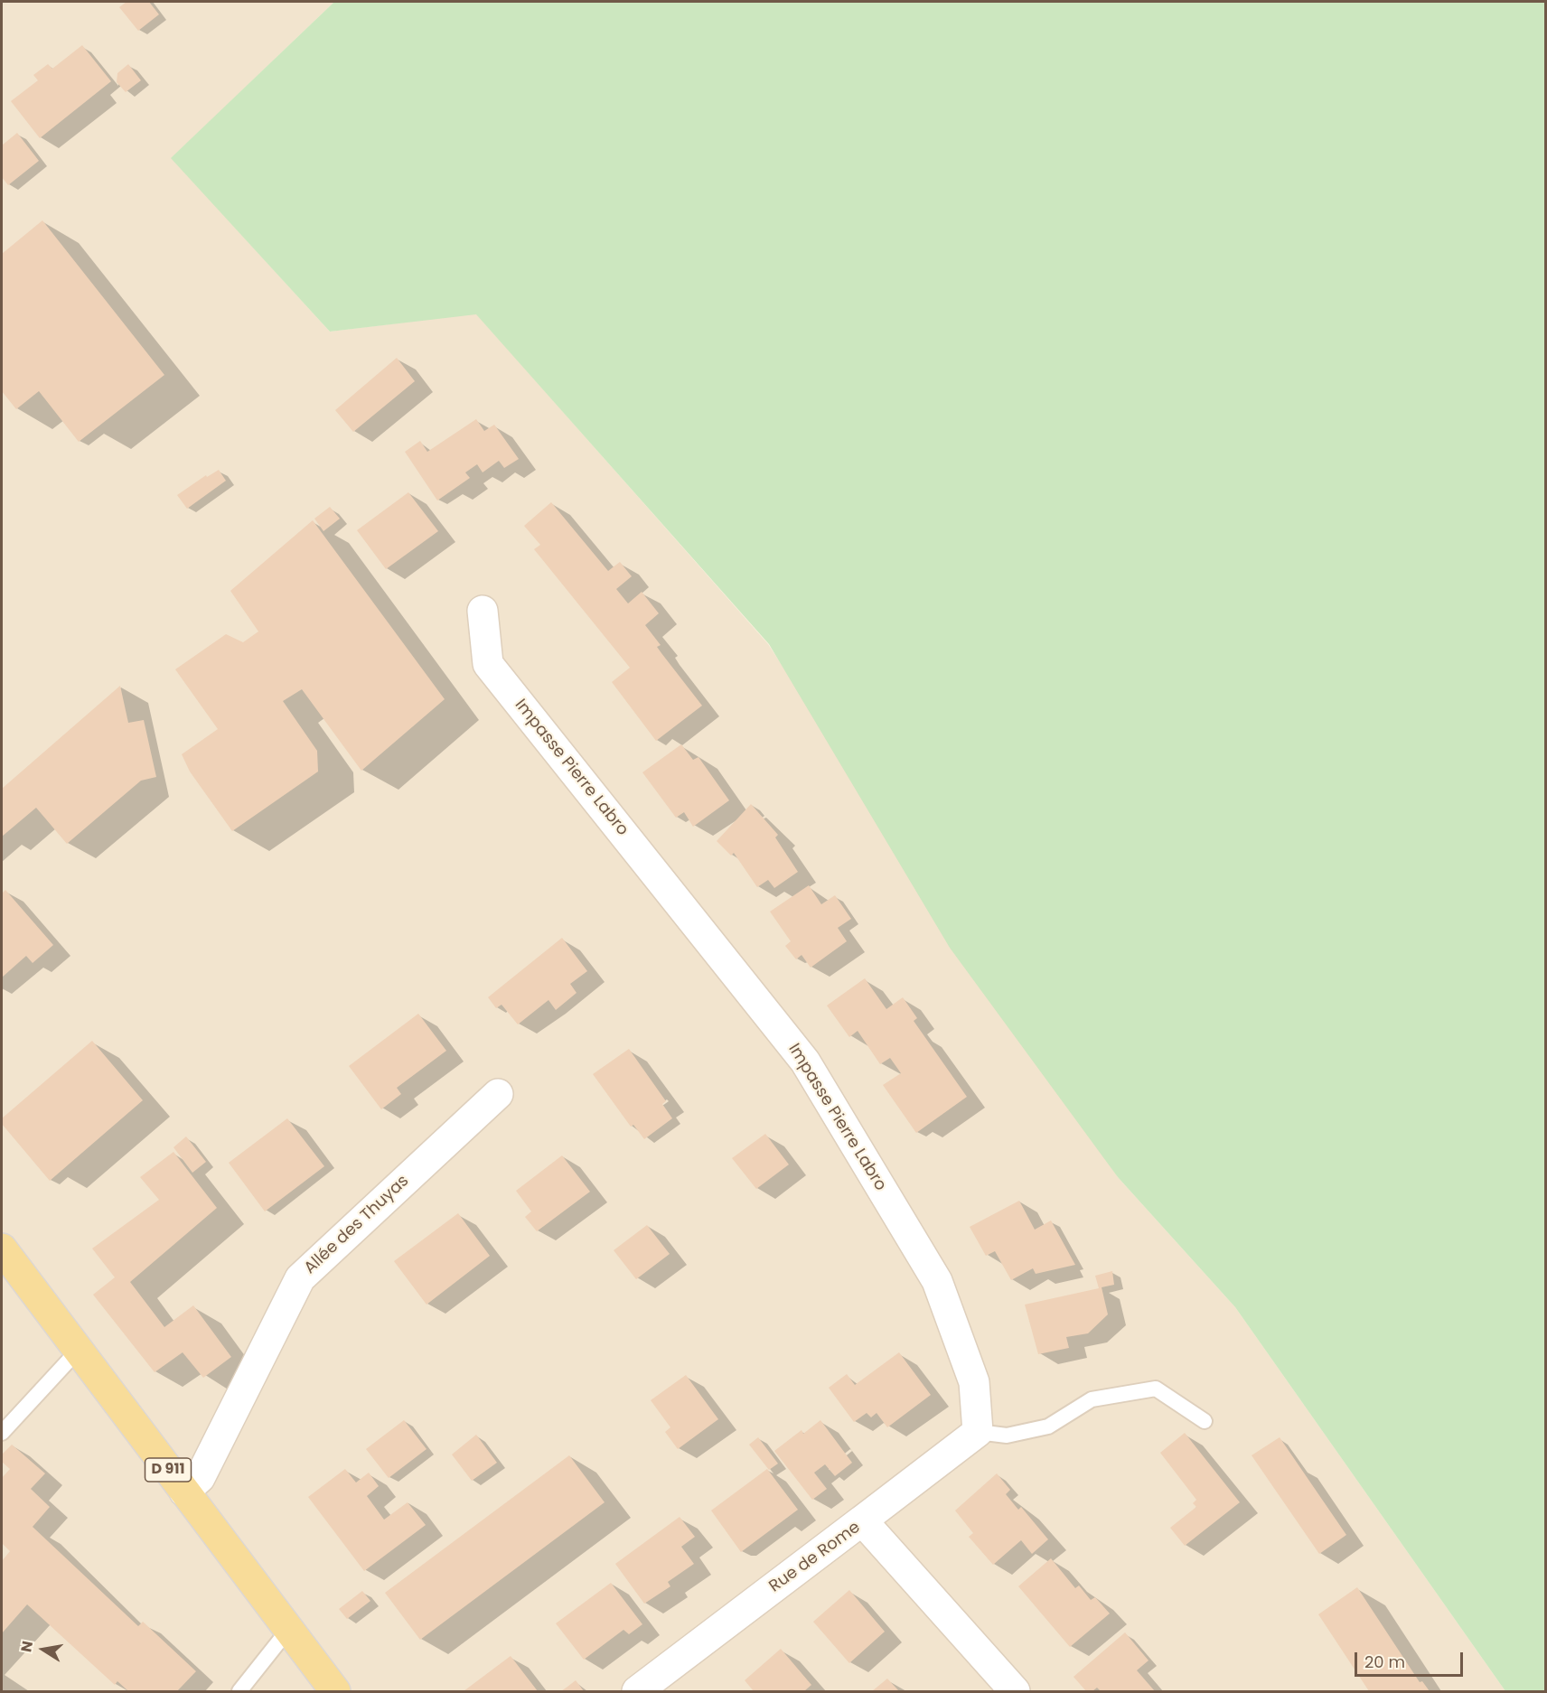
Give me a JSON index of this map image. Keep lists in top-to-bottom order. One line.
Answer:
{"streets":{"main road":["D 911"],"street":["Impasse Pierre Labro","Allée des Thuyas","Rue de Rome"]},"crossings":[["Allée des Thuyas","D 911"]],"scale_bar":"20 m","north":"left"}
